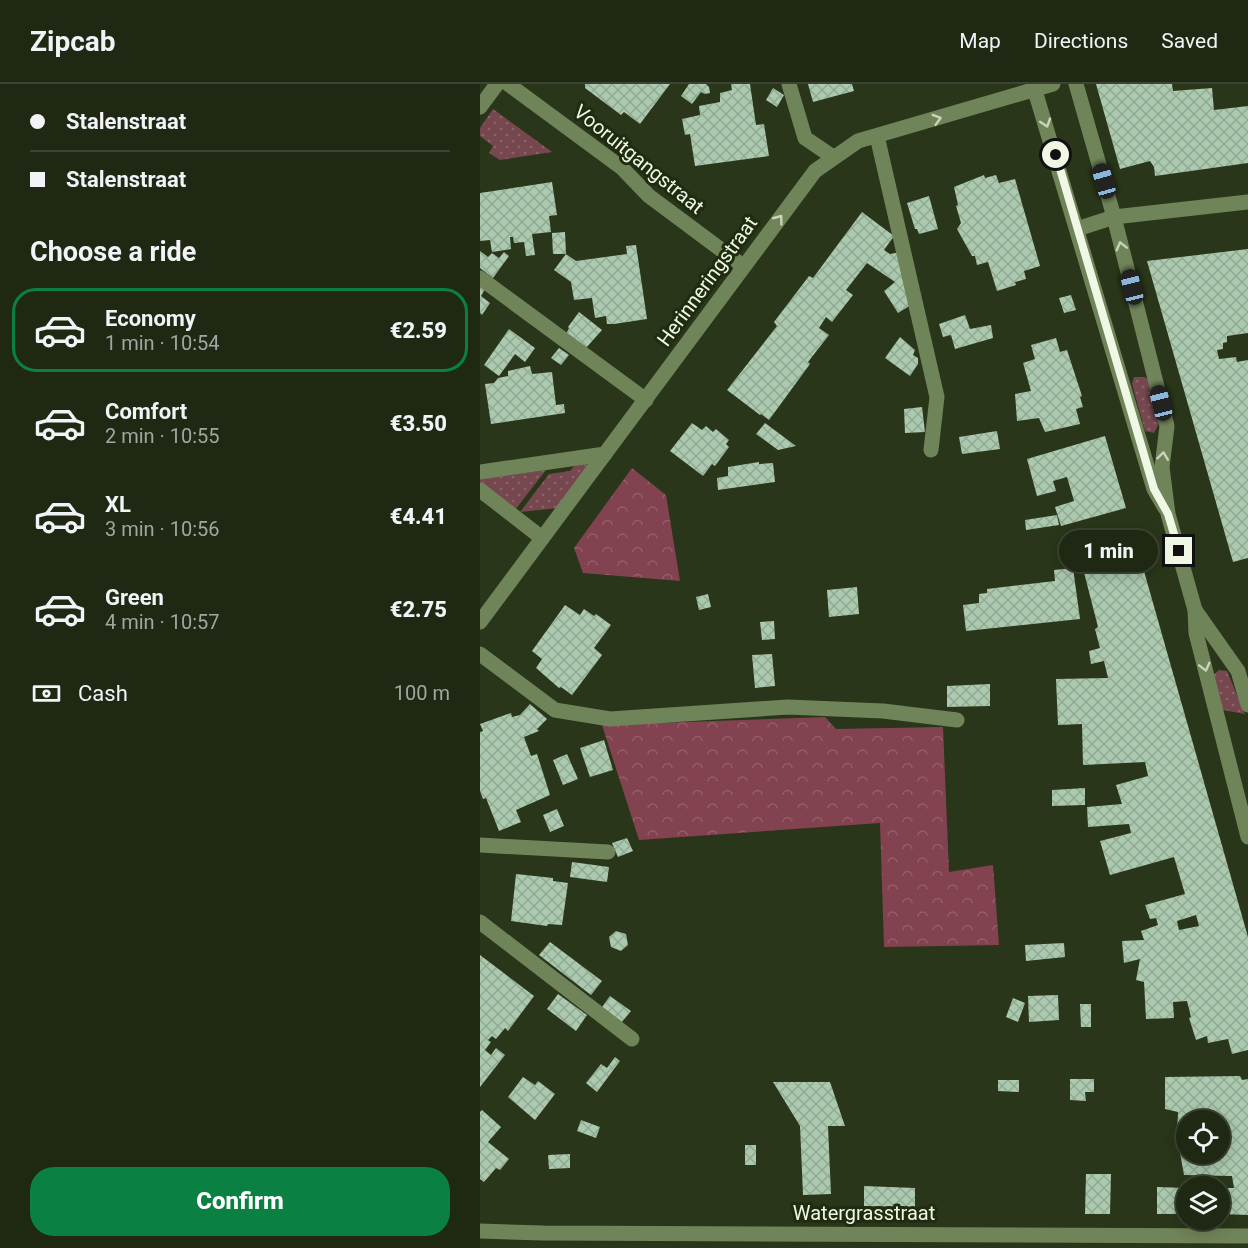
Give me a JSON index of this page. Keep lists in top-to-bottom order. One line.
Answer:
{"streets":{"street":["Vooruitgangstraat","Herinneringstraat","Watergrasstraat"]},"crossings":[["Vooruitgangstraat","Herinneringstraat"]],"one_way":["Herinneringstraat"],"page":{"header":"Zipcab","nav":["Map","Directions","Saved"],"banner":["Stalenstraat","Stalenstraat"],"heading":"Choose a ride","list":[{"name":"Economy","note":"1 min · 10:54","value":"€2.59"},{"name":"Comfort","note":"2 min · 10:55","value":"€3.50"},{"name":"XL","note":"3 min · 10:56","value":"€4.41"},{"name":"Green","note":"4 min · 10:57","value":"€2.75"}],"bubble":"1 min","pay":["Cash","100 m"],"buttons":"Confirm"}}
